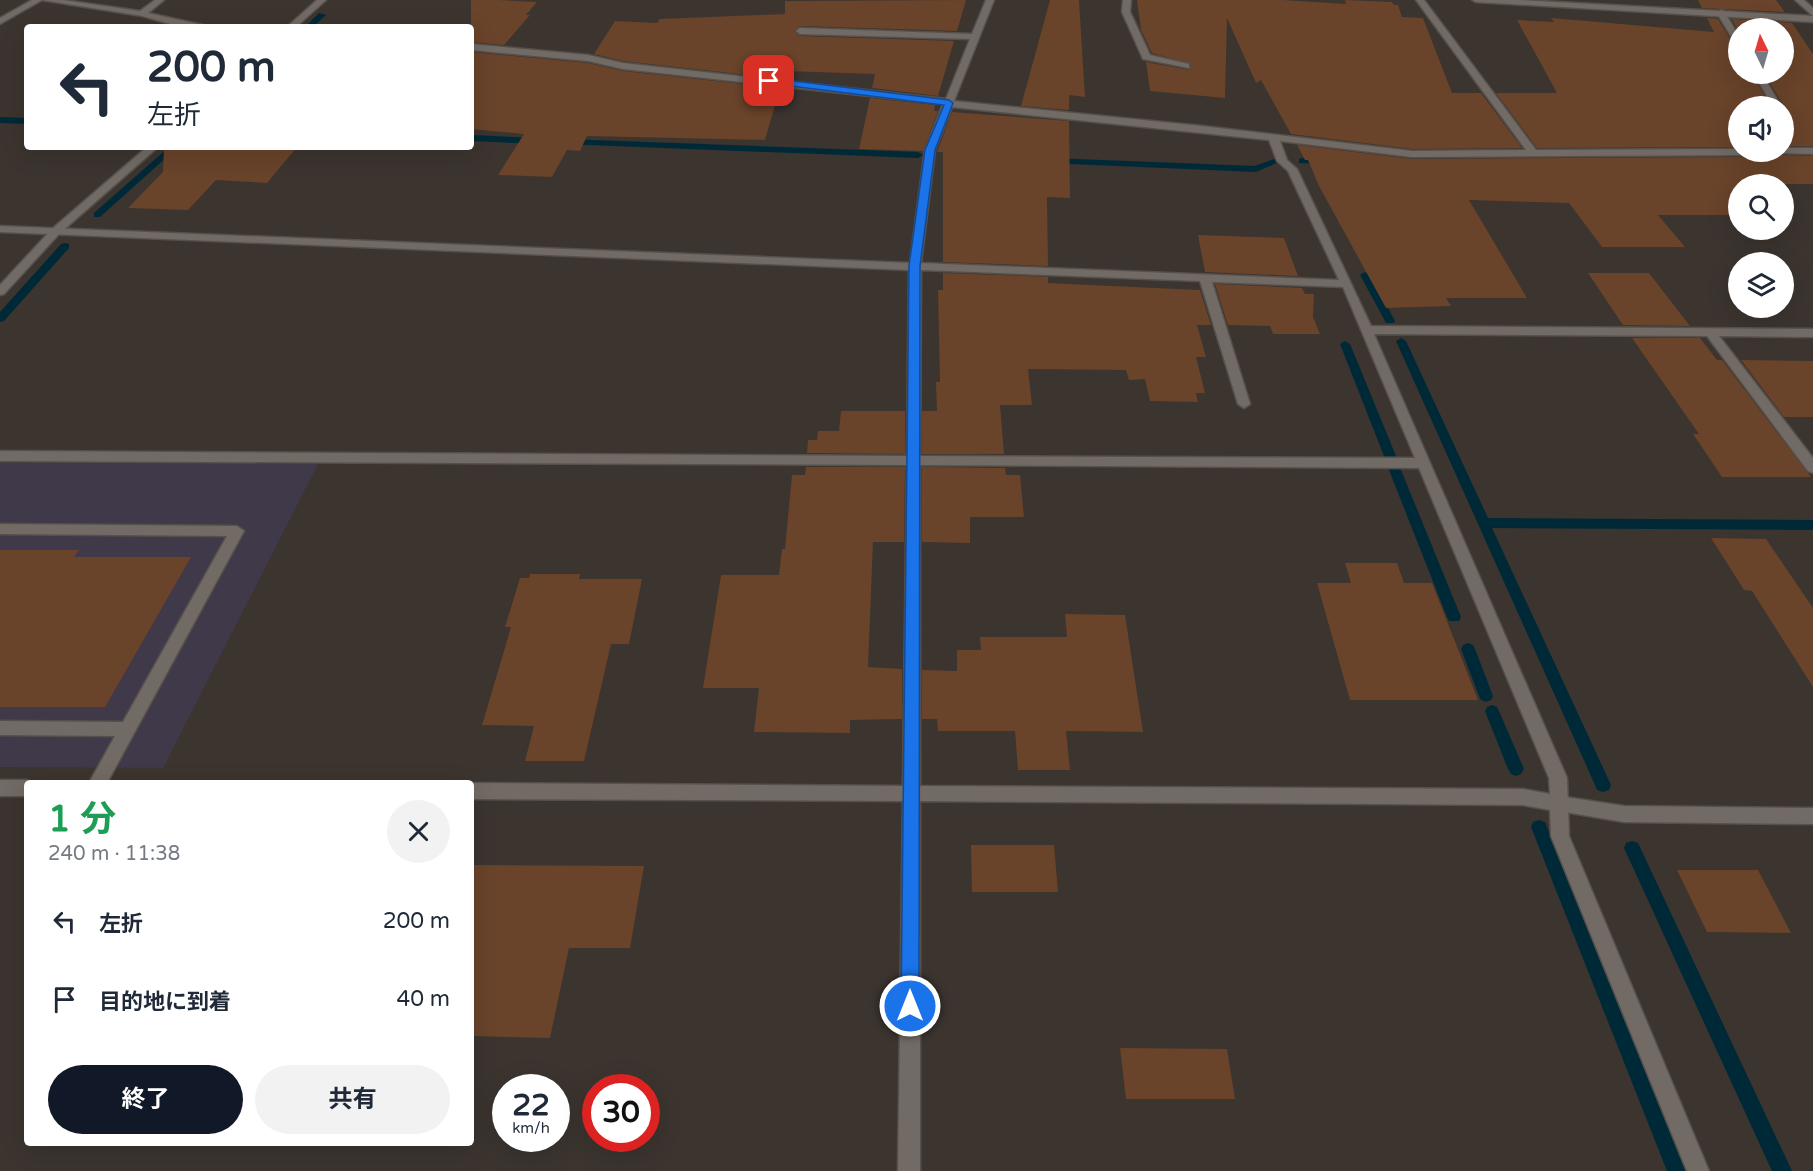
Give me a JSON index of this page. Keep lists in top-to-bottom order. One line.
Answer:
{"north":"top","page":{"turn":["200 m","左折"],"heading":["1 分","240 m · 11:38"],"list":[{"name":"左折","value":"200 m"},{"name":"目的地に到着","value":"40 m"}],"buttons":["終了","共有"],"speed":"22 km/h","limit":"30"}}
